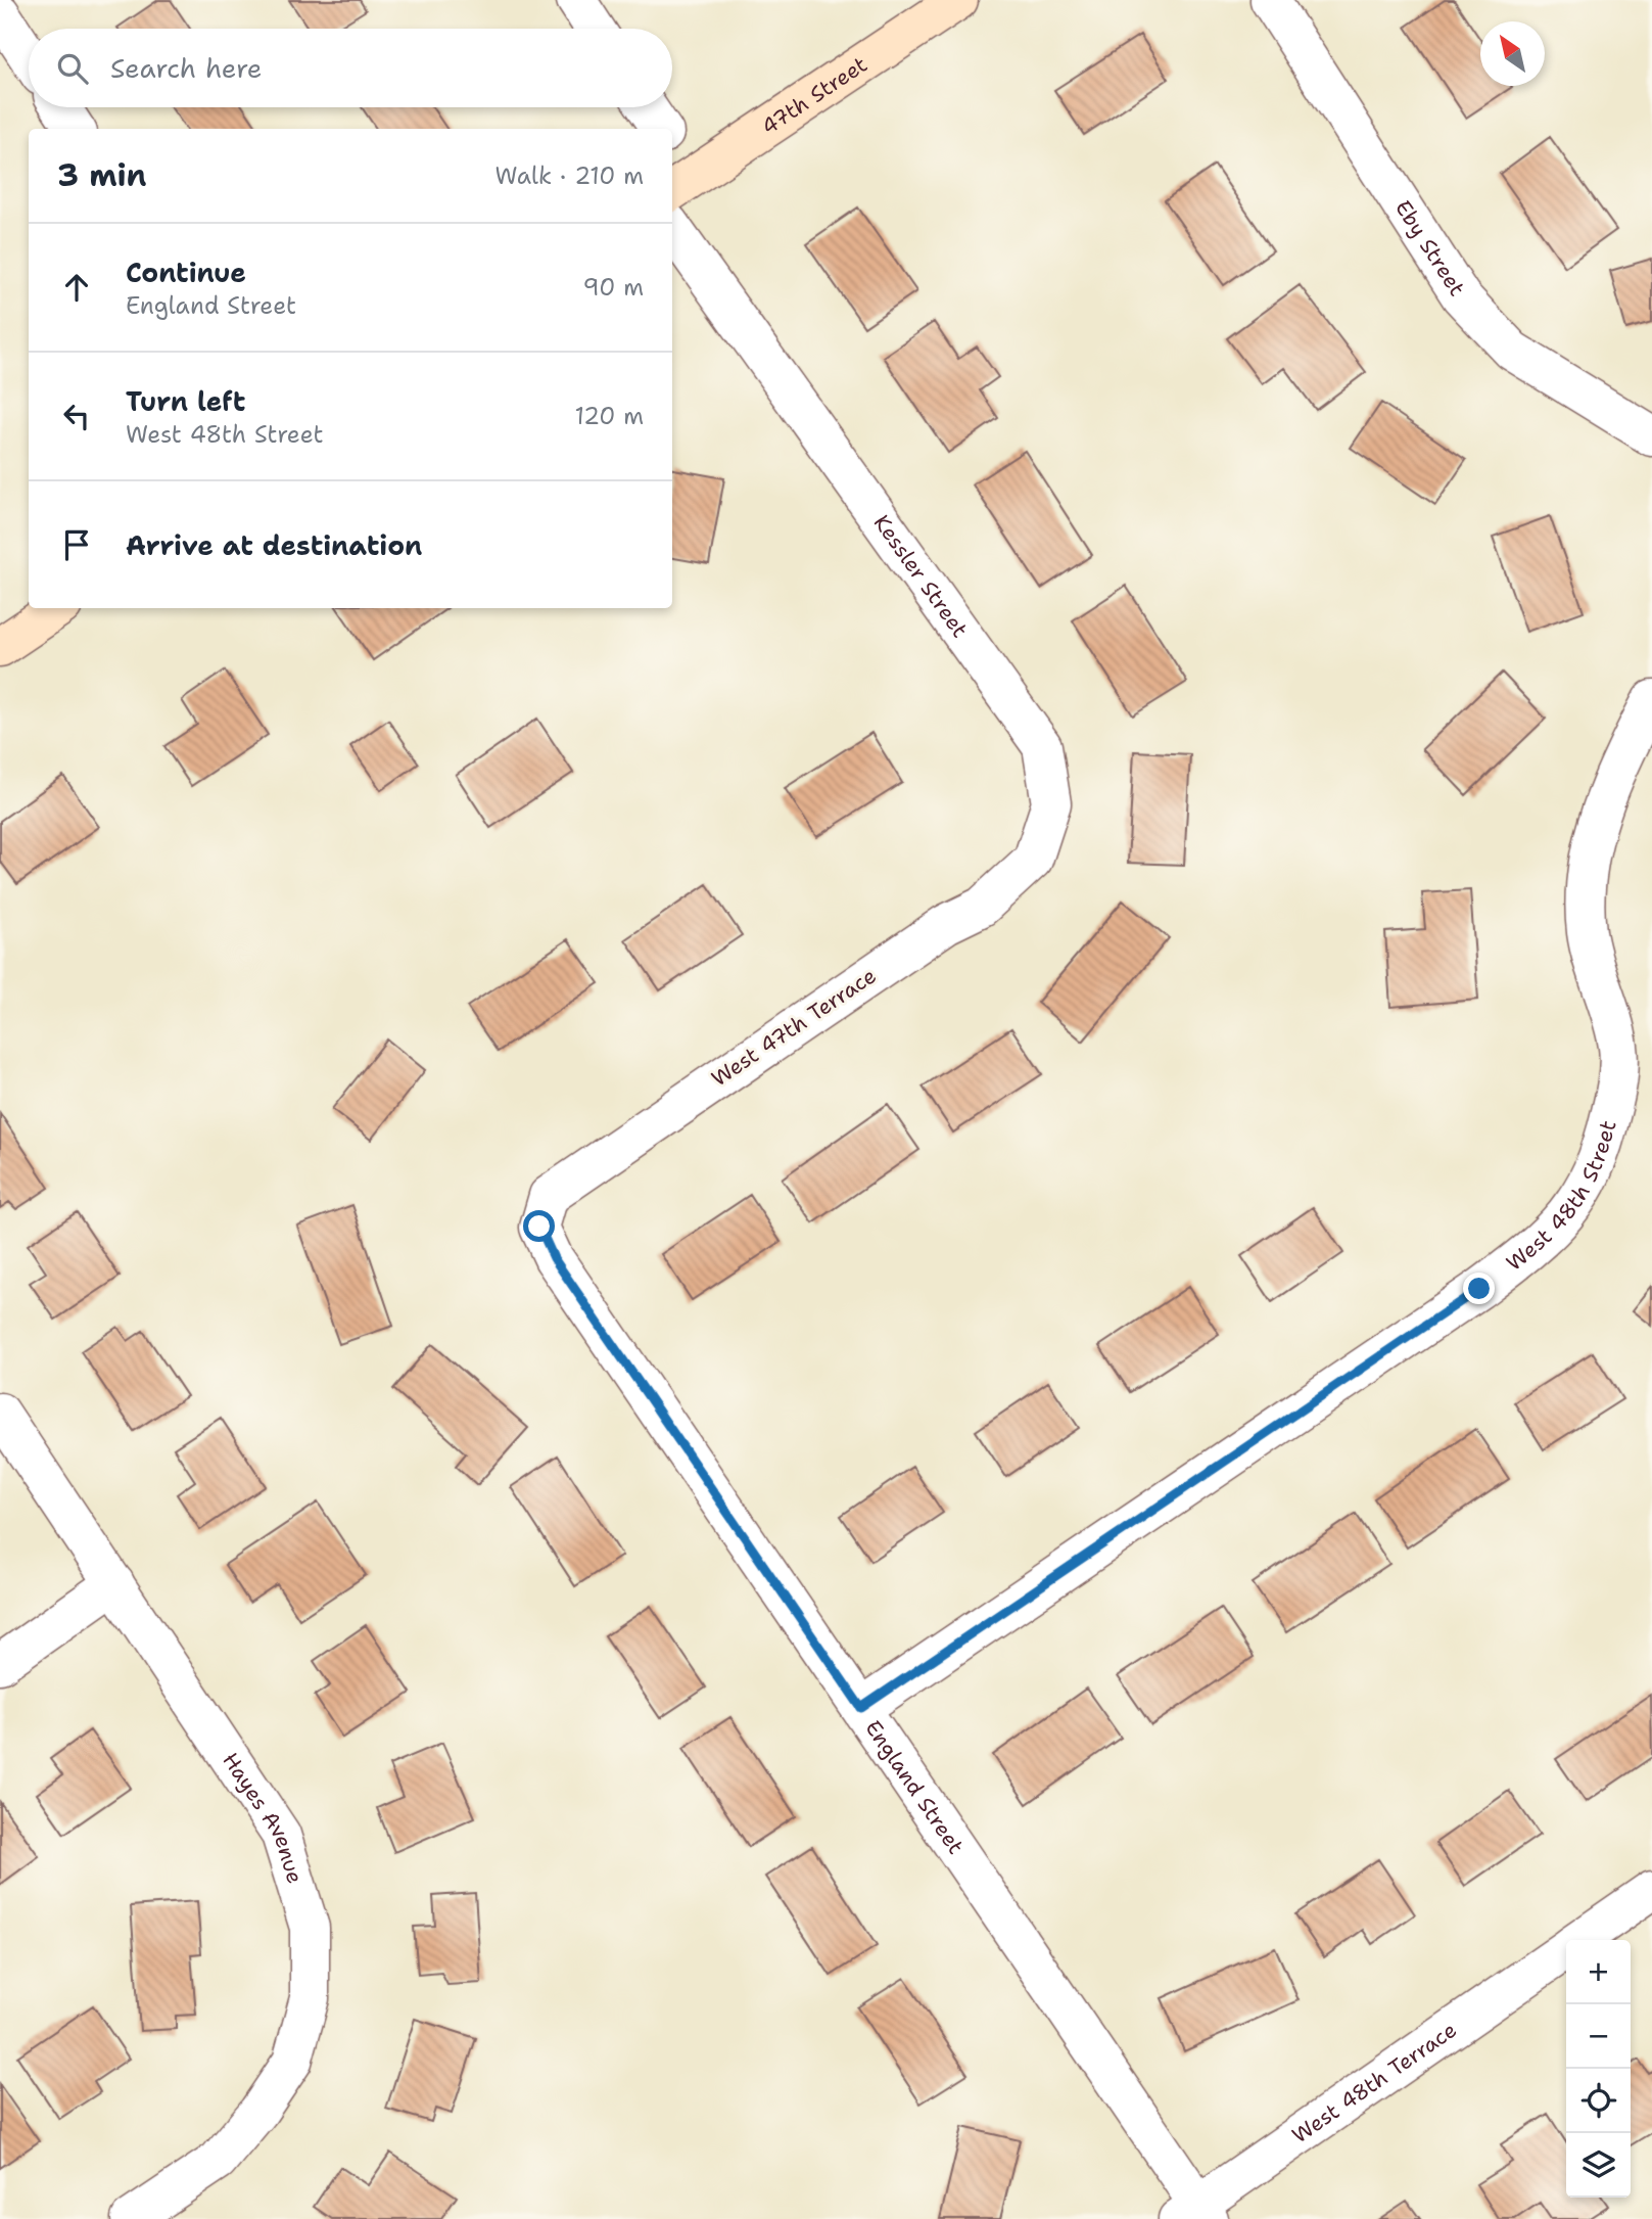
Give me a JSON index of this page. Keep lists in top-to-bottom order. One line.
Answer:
{"streets":{"main road":["47th Street"],"street":["Eby Street","Kessler Street","West 47th Terrace","West 48th Street","England Street","Hayes Avenue","West 48th Terrace"]},"crossings":[["Kessler Street","West 47th Terrace"],["West 47th Terrace","England Street"],["West 48th Street","England Street"],["England Street","West 48th Terrace"]],"north":"top left","page":{"search":"Search here","heading":["3 min","Walk · 210 m"],"list":[["Continue","England Street","90 m"],["Turn left","West 48th Street","120 m"],"Arrive at destination"],"map_buttons":["+","−"]}}
